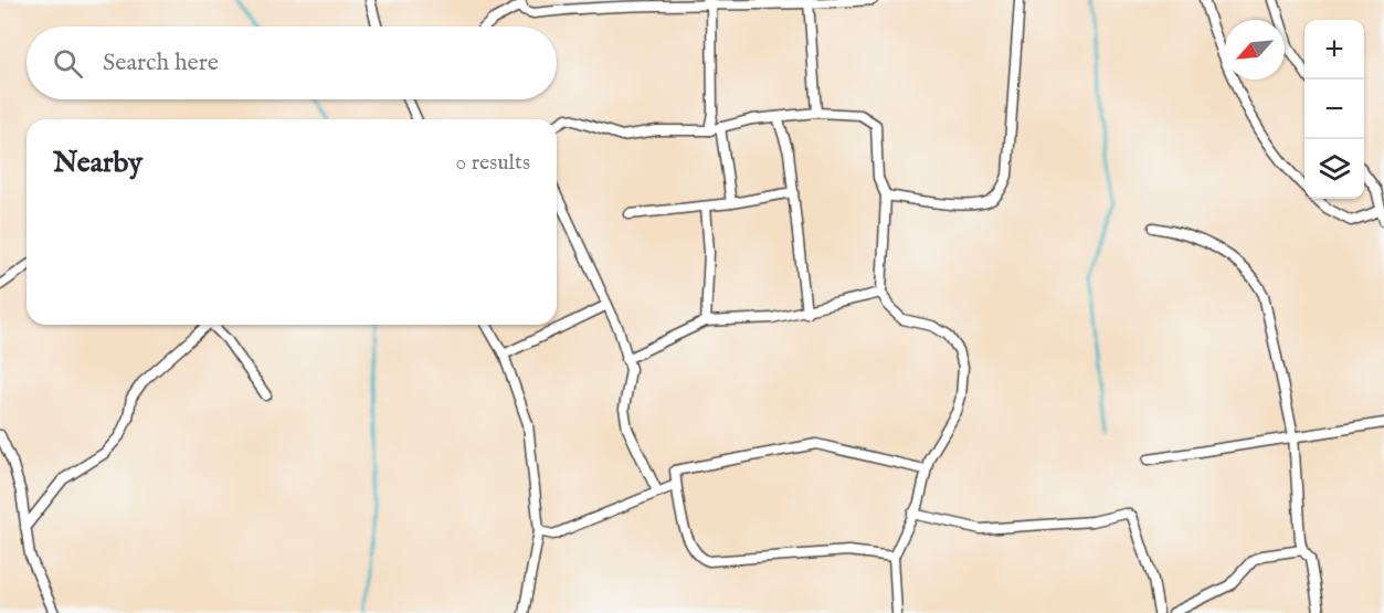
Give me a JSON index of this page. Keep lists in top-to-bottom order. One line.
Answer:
{"north":"bottom left","page":{"map_buttons":["+","−"],"search":"Search here","heading":["Nearby","0 results"]}}
